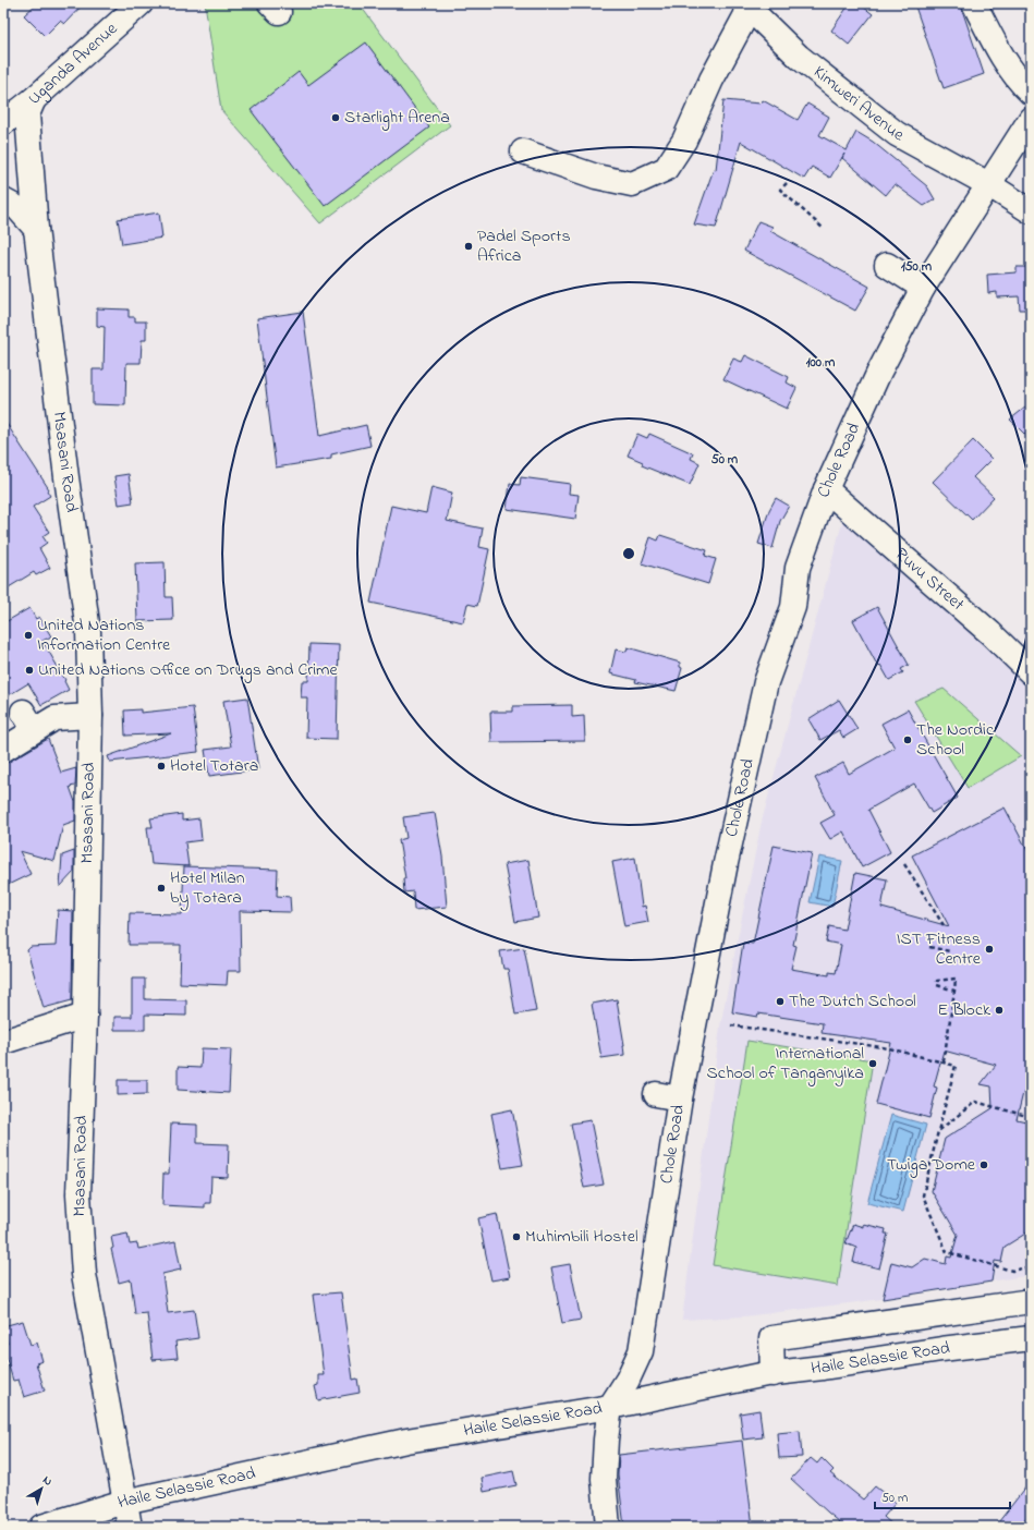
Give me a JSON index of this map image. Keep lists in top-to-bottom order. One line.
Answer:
{"streets":{"street":["Uganda Avenue","Kimweri Avenue","Msasani Road","Chole Road","Ruvu Street","Haile Selassie Road"]},"crossings":[["Uganda Avenue","Msasani Road"],["Kimweri Avenue","Chole Road"],["Msasani Road","Haile Selassie Road"],["Chole Road","Ruvu Street"],["Chole Road","Haile Selassie Road"]],"places":["Starlight Arena","Padel Sports Africa","United Nations Information Centre","United Nations Office on Drugs and Crime","The Nordic School","Hotel Totara","Hotel Milan by Totara","IST Fitness Centre","The Dutch School","E Block","International School of Tanganyika","Twiga Dome","Muhimbili Hostel"],"scale_bar":"50 m","north":"top right","rings":["150 m","100 m","50 m"]}
